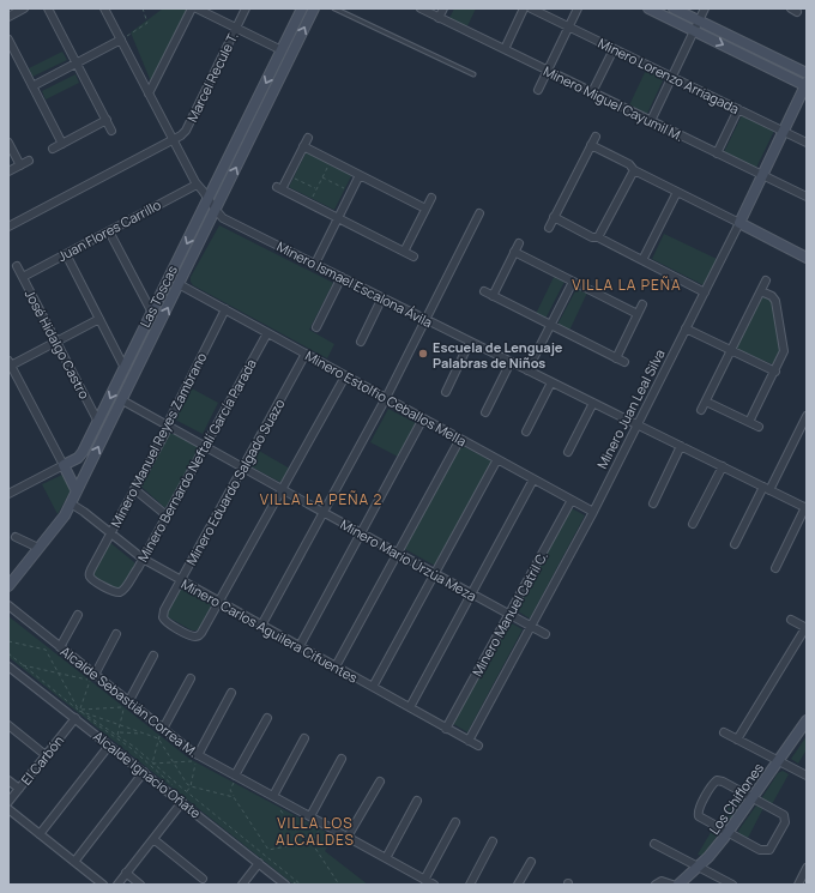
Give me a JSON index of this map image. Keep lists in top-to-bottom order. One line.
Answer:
{"streets":{"street":["Minero Lorenzo Arriagada","Marcel Recule T.","Minero Miguel Cayumil M.","Juan Flores Carrillo","Minero Ismael Escalona Ávila","Las Toscas","José Hidalgo Castro","Minero Estolfio Ceballos Mella","Minero Juan Leal Silva","Minero Manuel Reyes Zambrano","Minero Bernardo Neftalí García Parada","Minero Eduardo Salgado Suazo","Minero Mario Urzúa Meza","Minero Manuel Catril C.","Minero Carlos Aguilera Cifuentes","Alcalde Sebastián Correa M.","El Carbón","Alcalde Ignacio Oñate","Los Chiflones"]},"crossings":[["Minero Lorenzo Arriagada","Minero Juan Leal Silva"],["Marcel Recule T.","Minero Ismael Escalona Ávila"],["Minero Miguel Cayumil M.","Minero Juan Leal Silva"],["Juan Flores Carrillo","Minero Ismael Escalona Ávila"],["Juan Flores Carrillo","José Hidalgo Castro"],["Minero Ismael Escalona Ávila","Las Toscas"],["Minero Ismael Escalona Ávila","Minero Juan Leal Silva"],["Las Toscas","José Hidalgo Castro"],["Las Toscas","Minero Estolfio Ceballos Mella"],["Las Toscas","Minero Mario Urzúa Meza"],["Las Toscas","Minero Carlos Aguilera Cifuentes"],["Minero Estolfio Ceballos Mella","Minero Juan Leal Silva"],["Minero Estolfio Ceballos Mella","Minero Manuel Reyes Zambrano"],["Minero Estolfio Ceballos Mella","Minero Bernardo Neftalí García Parada"],["Minero Estolfio Ceballos Mella","Minero Eduardo Salgado Suazo"],["Minero Estolfio Ceballos Mella","Minero Manuel Catril C."],["Minero Juan Leal Silva","Minero Mario Urzúa Meza"],["Minero Juan Leal Silva","Minero Carlos Aguilera Cifuentes"],["Minero Manuel Reyes Zambrano","Minero Bernardo Neftalí García Parada"],["Minero Manuel Reyes Zambrano","Minero Mario Urzúa Meza"],["Minero Manuel Reyes Zambrano","Minero Carlos Aguilera Cifuentes"],["Minero Bernardo Neftalí García Parada","Minero Mario Urzúa Meza"],["Minero Bernardo Neftalí García Parada","Minero Carlos Aguilera Cifuentes"],["Minero Eduardo Salgado Suazo","Minero Mario Urzúa Meza"],["Minero Eduardo Salgado Suazo","Minero Carlos Aguilera Cifuentes"],["Minero Mario Urzúa Meza","Minero Manuel Catril C."],["Minero Manuel Catril C.","Minero Carlos Aguilera Cifuentes"],["El Carbón","Alcalde Ignacio Oñate"]],"districts":["VILLA LA PEÑA","VILLA LA PEÑA 2","VILLA LOS ALCALDES"],"places":["Escuela de Lenguaje Palabras de Niños"]}
